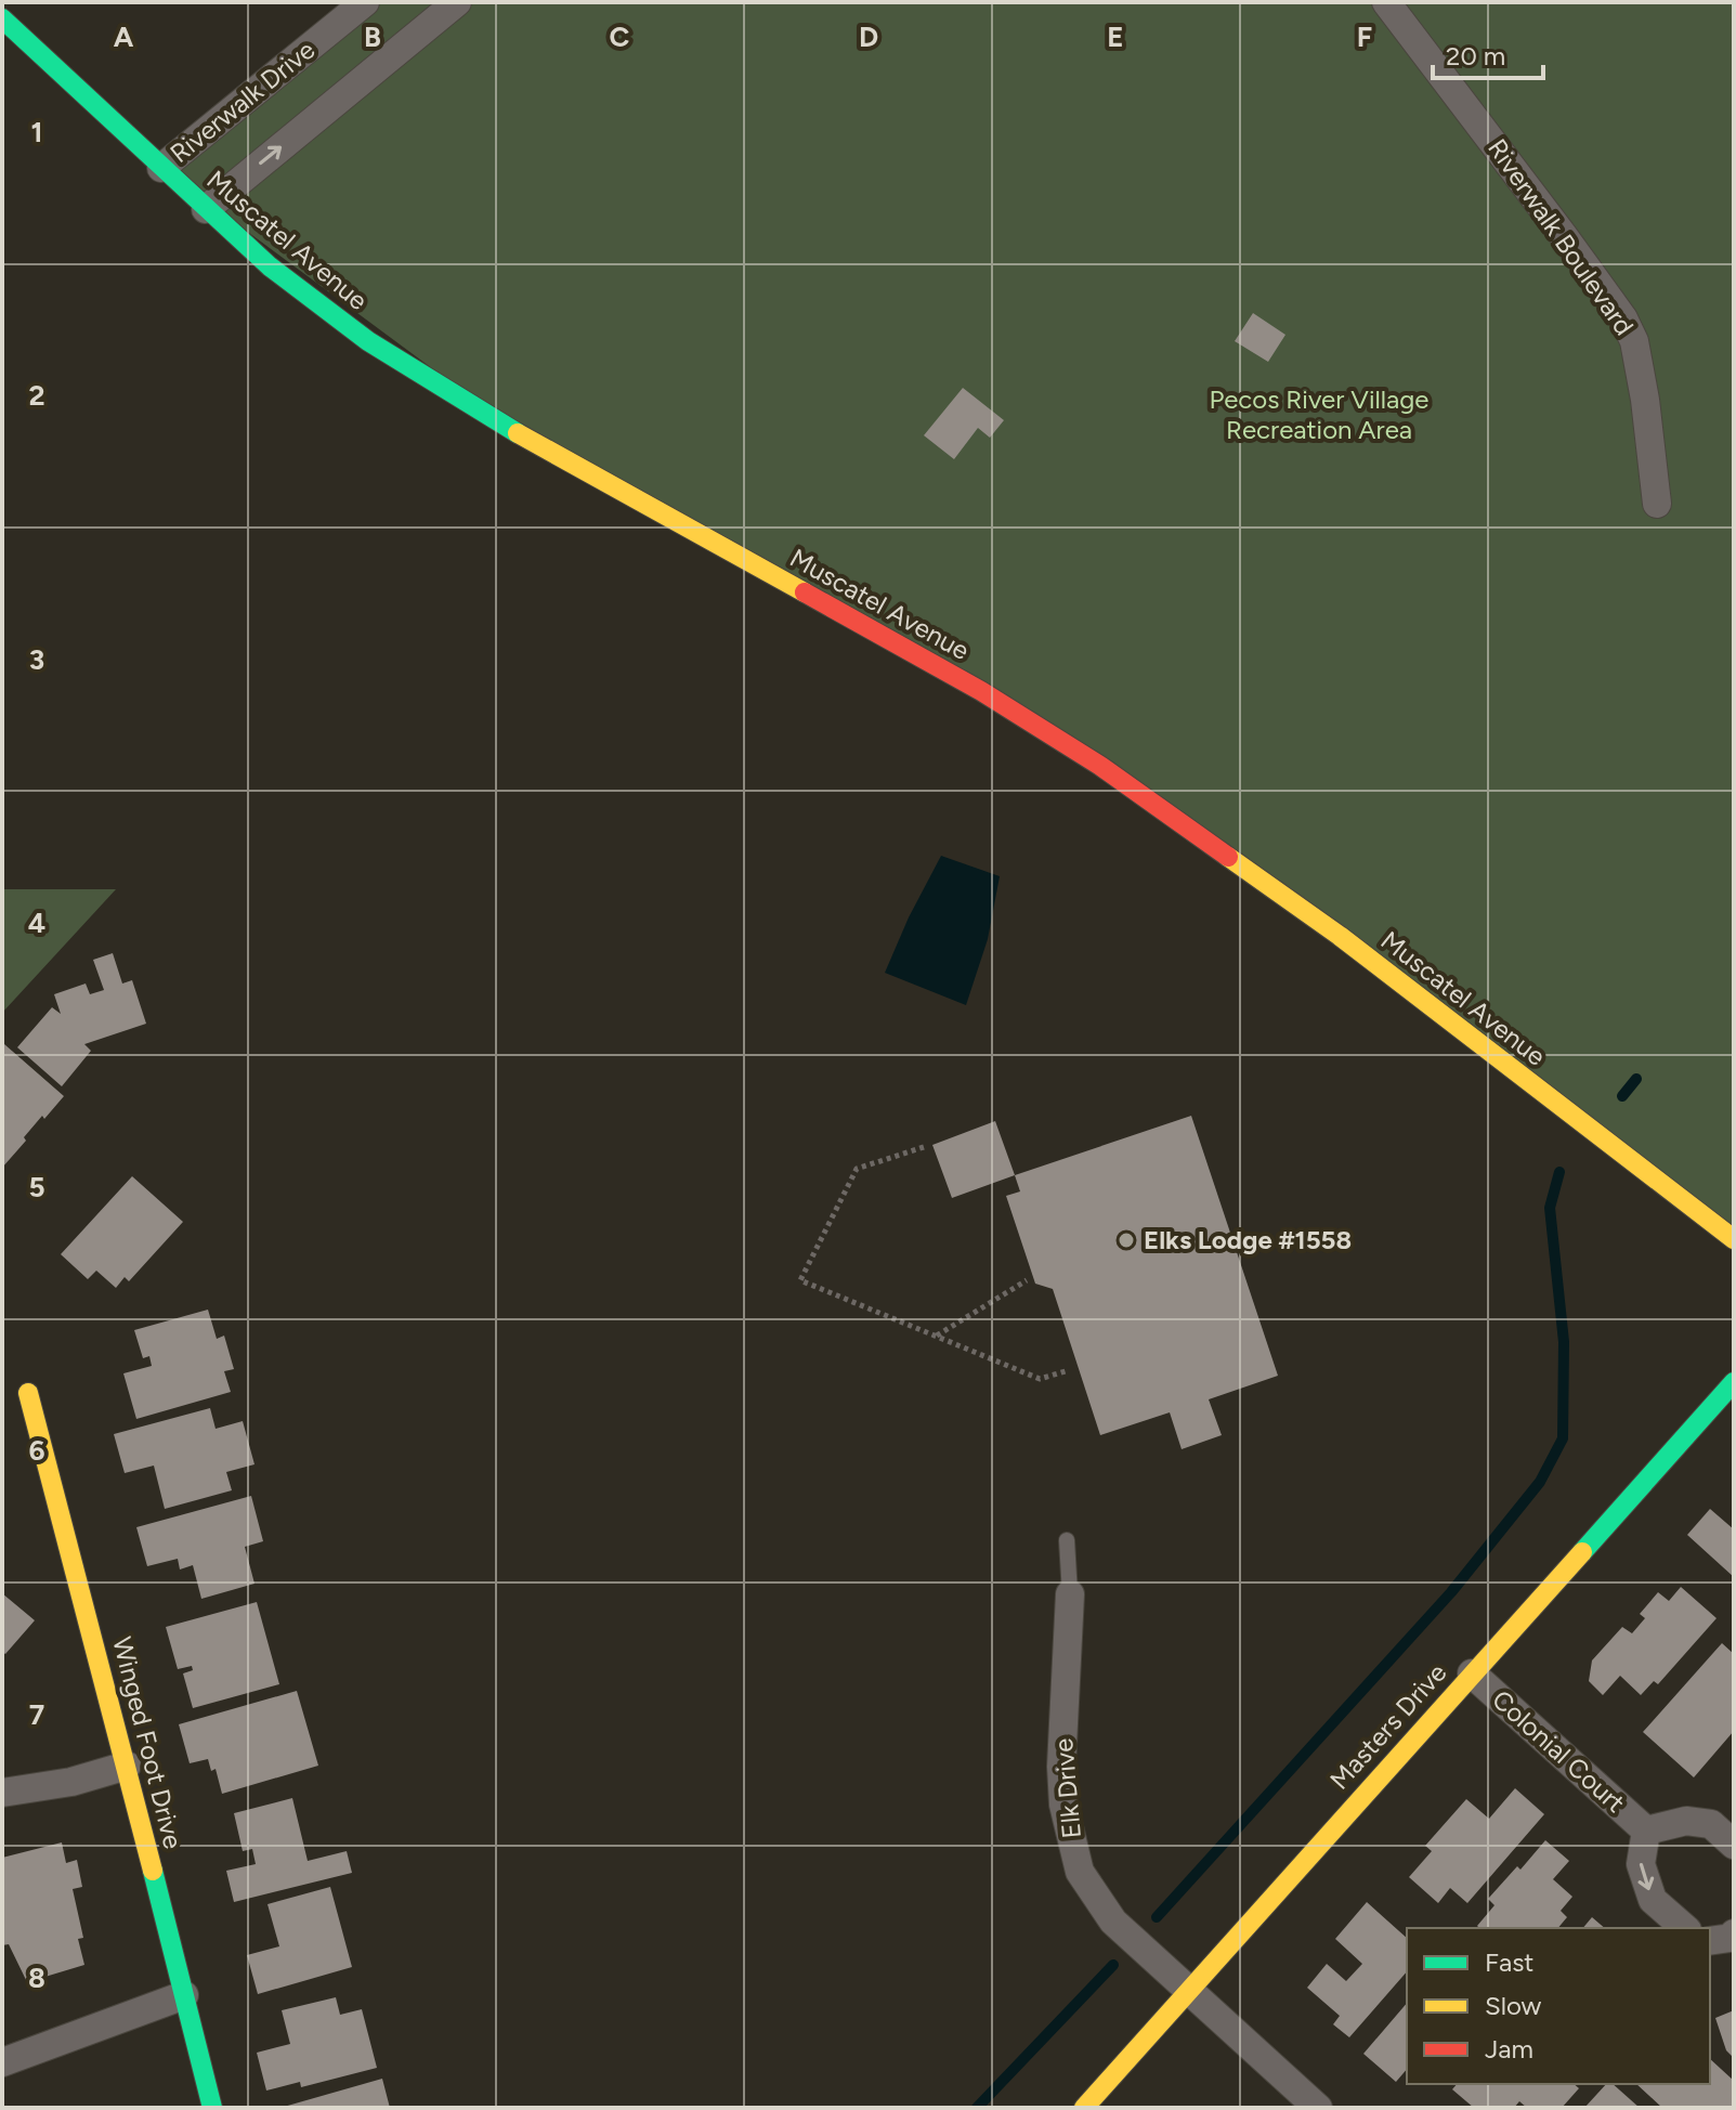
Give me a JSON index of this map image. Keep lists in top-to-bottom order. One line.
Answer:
{"streets":{"street":["Riverwalk Drive","Riverwalk Boulevard","Muscatel Avenue","Masters Drive","Winged Foot Drive","Colonial Court","Elk Drive"]},"crossings":[["Riverwalk Drive","Muscatel Avenue"],["Masters Drive","Colonial Court"],["Masters Drive","Elk Drive"]],"parks":["Pecos River Village Recreation Area"],"places":["Elks Lodge #1558"],"legend":["Fast","Slow","Jam"],"scale_bar":"20 m","grid":{"columns":["A","B","C","D","E","F"],"rows":["1","2","3","4","5","6","7","8"]}}
